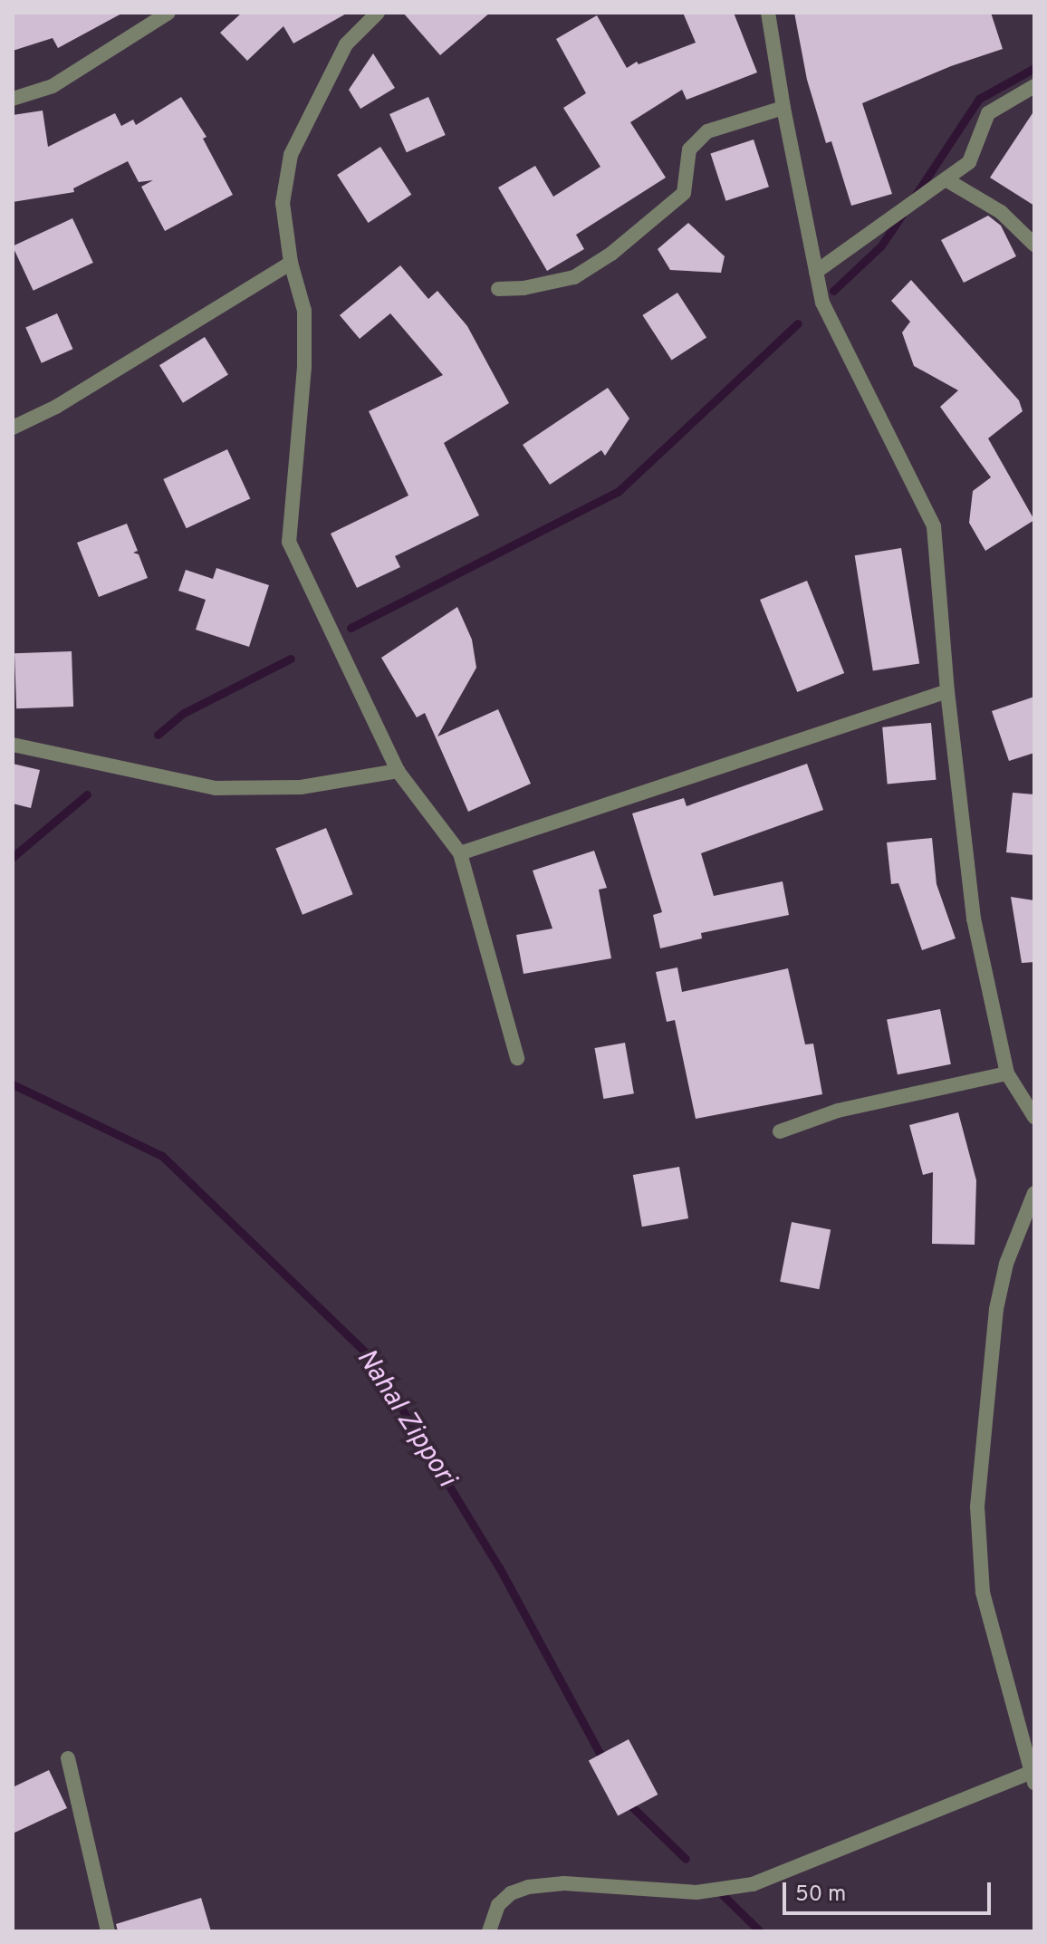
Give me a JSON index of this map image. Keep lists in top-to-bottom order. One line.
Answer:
{"water":["Nahal Zippori"],"scale_bar":"50 m"}
